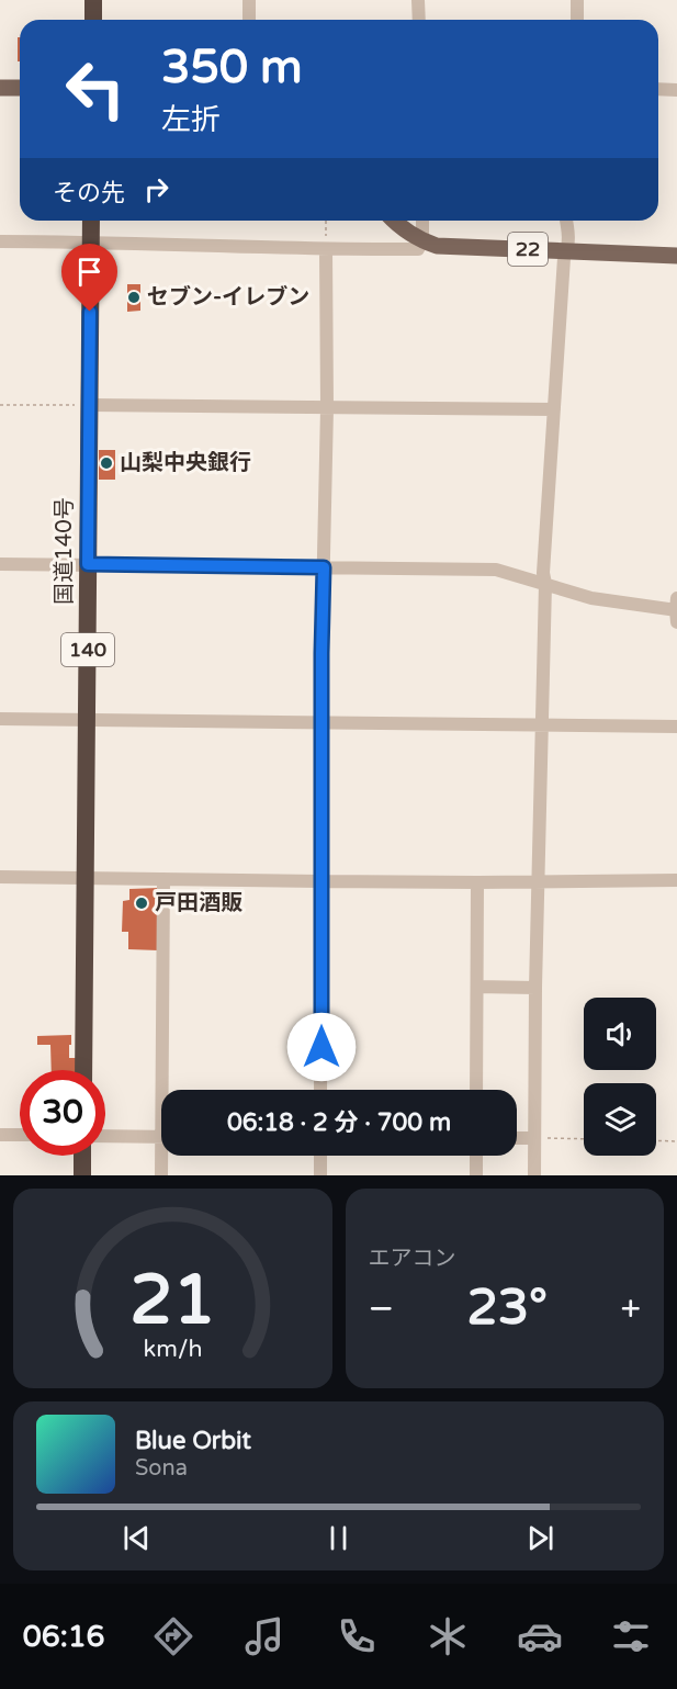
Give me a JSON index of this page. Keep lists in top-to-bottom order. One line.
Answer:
{"streets":{"highway":["国道140号","140"],"main road":["22"]},"places":["セブン-イレブン","山梨中央銀行","戸田酒販"],"page":{"turn":["350 m","左折"],"then":"その先","limit":"30","trip":"06:18 · 2 分 · 700 m","tile":"エアコン","heat":["−","23°","+"],"song":["Blue Orbit","Sona"],"tabs":"06:16","gauge":["21","km/h"]}}
